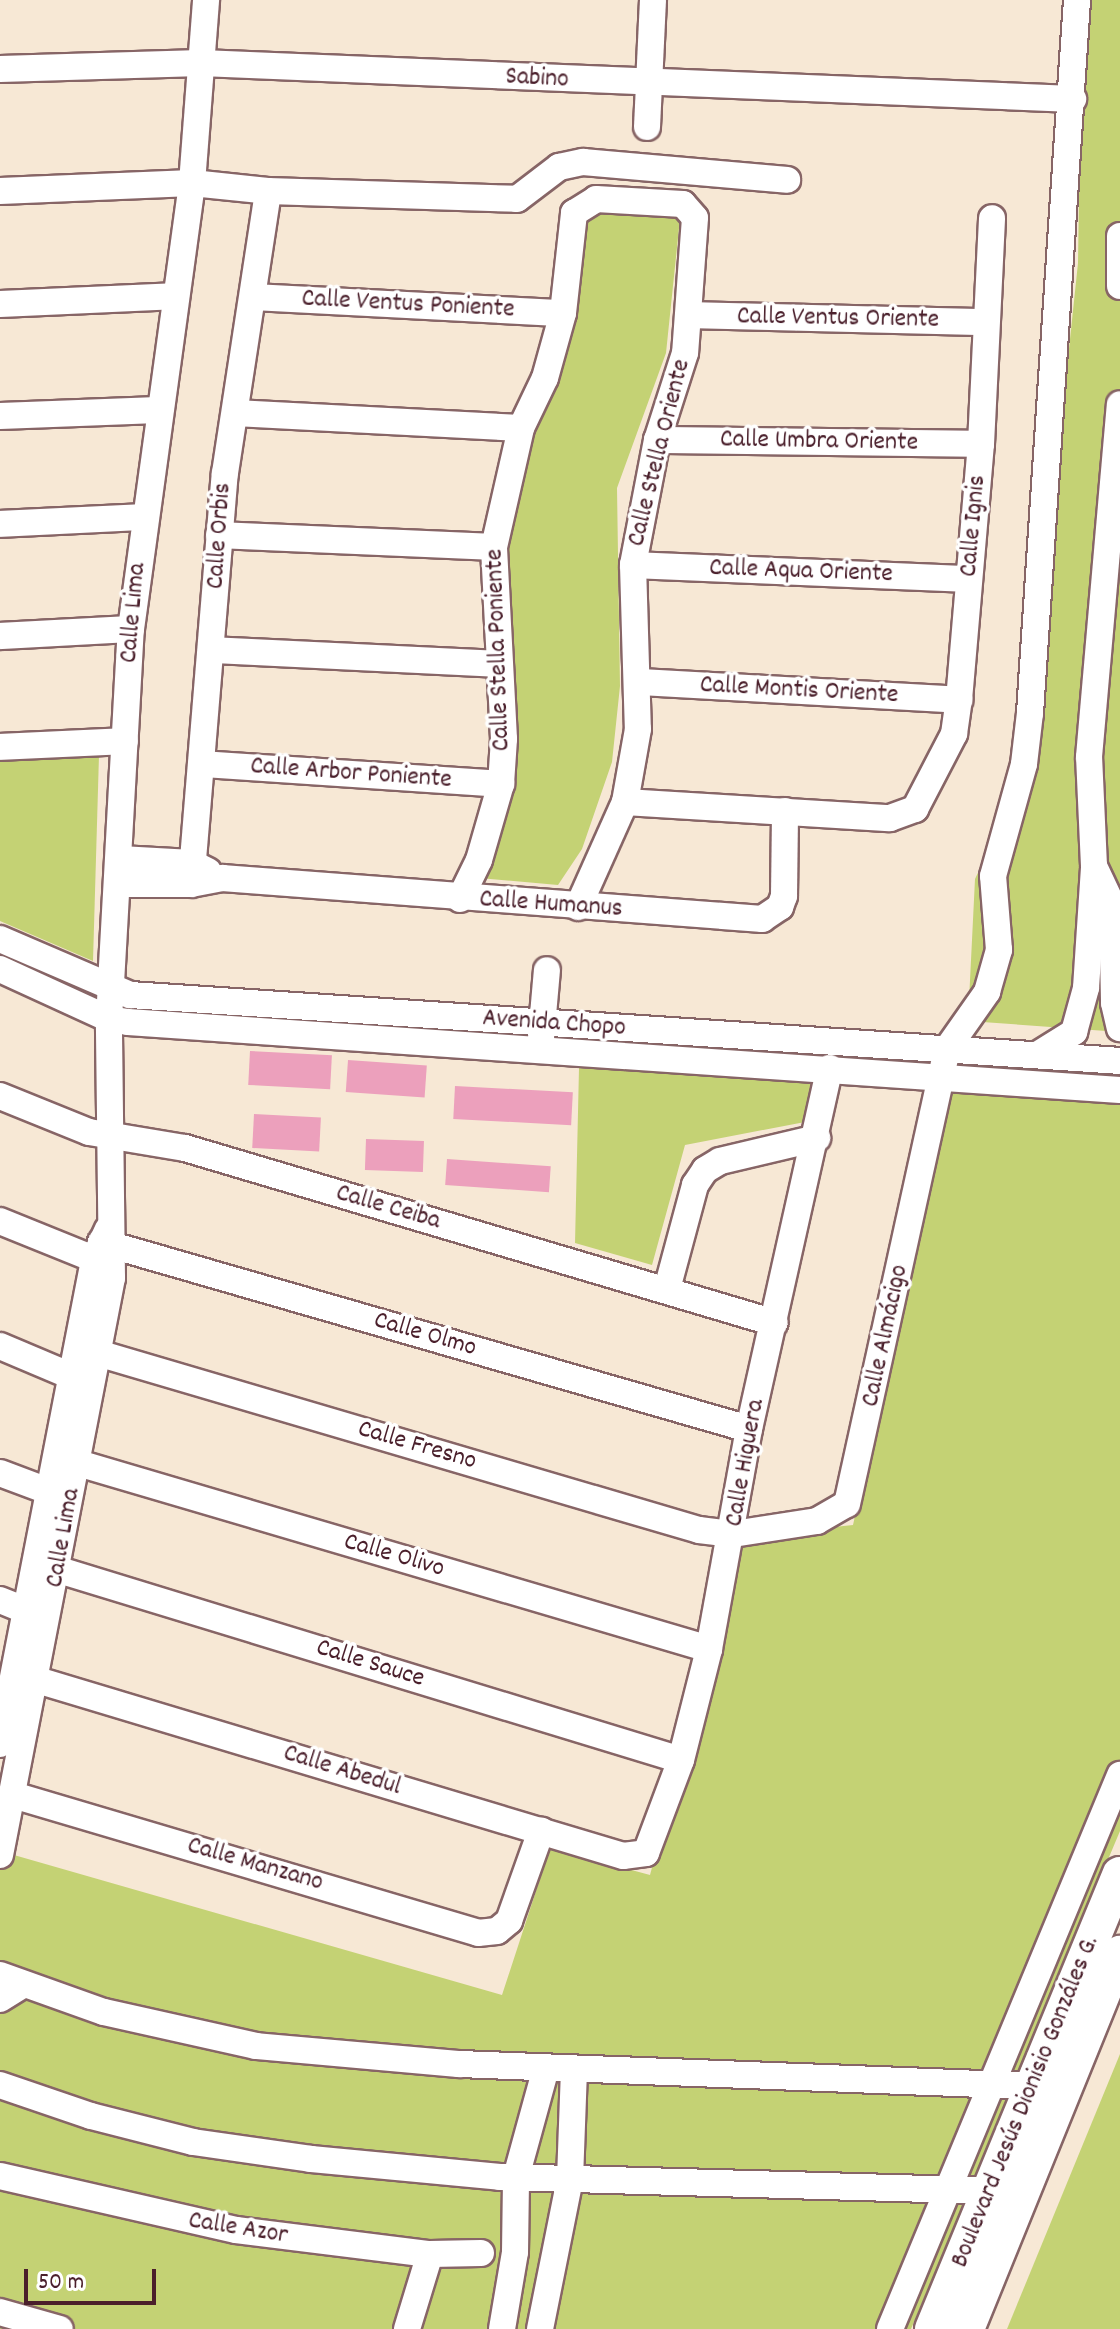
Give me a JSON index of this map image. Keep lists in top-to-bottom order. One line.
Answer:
{"streets":{"main road":["Boulevard Jesús Dionisio Gonzáles G."],"street":["Sabino","Calle Ventus Poniente","Calle Ventus Oriente","Calle Umbra Oriente","Calle Stella Oriente","Calle Ignis","Calle Orbis","Calle Aqua Oriente","Calle Lima","Calle Stella Poniente","Calle Montis Oriente","Calle Arbor Poniente","Calle Humanus","Avenida Chopo","Calle Ceiba","Calle Olmo","Calle Almácigo","Calle Fresno","Calle Higuera","Calle Olivo","Calle Sauce","Calle Abedul","Calle Manzano","Calle Azor"]},"crossings":[["Sabino","Calle Lima"],["Calle Ventus Poniente","Calle Orbis"],["Calle Ventus Poniente","Calle Stella Poniente"],["Calle Ventus Oriente","Calle Stella Oriente"],["Calle Ventus Oriente","Calle Ignis"],["Calle Umbra Oriente","Calle Stella Oriente"],["Calle Umbra Oriente","Calle Ignis"],["Calle Stella Oriente","Calle Aqua Oriente"],["Calle Stella Oriente","Calle Stella Poniente"],["Calle Stella Oriente","Calle Montis Oriente"],["Calle Stella Oriente","Calle Humanus"],["Calle Ignis","Calle Aqua Oriente"],["Calle Ignis","Calle Montis Oriente"],["Calle Ignis","Calle Humanus"],["Calle Orbis","Calle Arbor Poniente"],["Calle Orbis","Calle Humanus"],["Calle Lima","Calle Humanus"],["Calle Lima","Avenida Chopo"],["Calle Lima","Calle Ceiba"],["Calle Lima","Calle Olmo"],["Calle Lima","Calle Fresno"],["Calle Lima","Calle Olivo"],["Calle Lima","Calle Sauce"],["Calle Lima","Calle Abedul"],["Calle Lima","Calle Manzano"],["Calle Stella Poniente","Calle Arbor Poniente"],["Calle Stella Poniente","Calle Humanus"],["Avenida Chopo","Calle Almácigo"],["Avenida Chopo","Calle Higuera"],["Calle Ceiba","Calle Higuera"],["Calle Olmo","Calle Higuera"],["Calle Almácigo","Calle Fresno"],["Calle Almácigo","Calle Higuera"],["Calle Fresno","Calle Higuera"],["Calle Higuera","Calle Olivo"],["Calle Higuera","Calle Sauce"],["Calle Higuera","Calle Abedul"],["Calle Abedul","Calle Manzano"]],"scale_bar":"50 m"}
